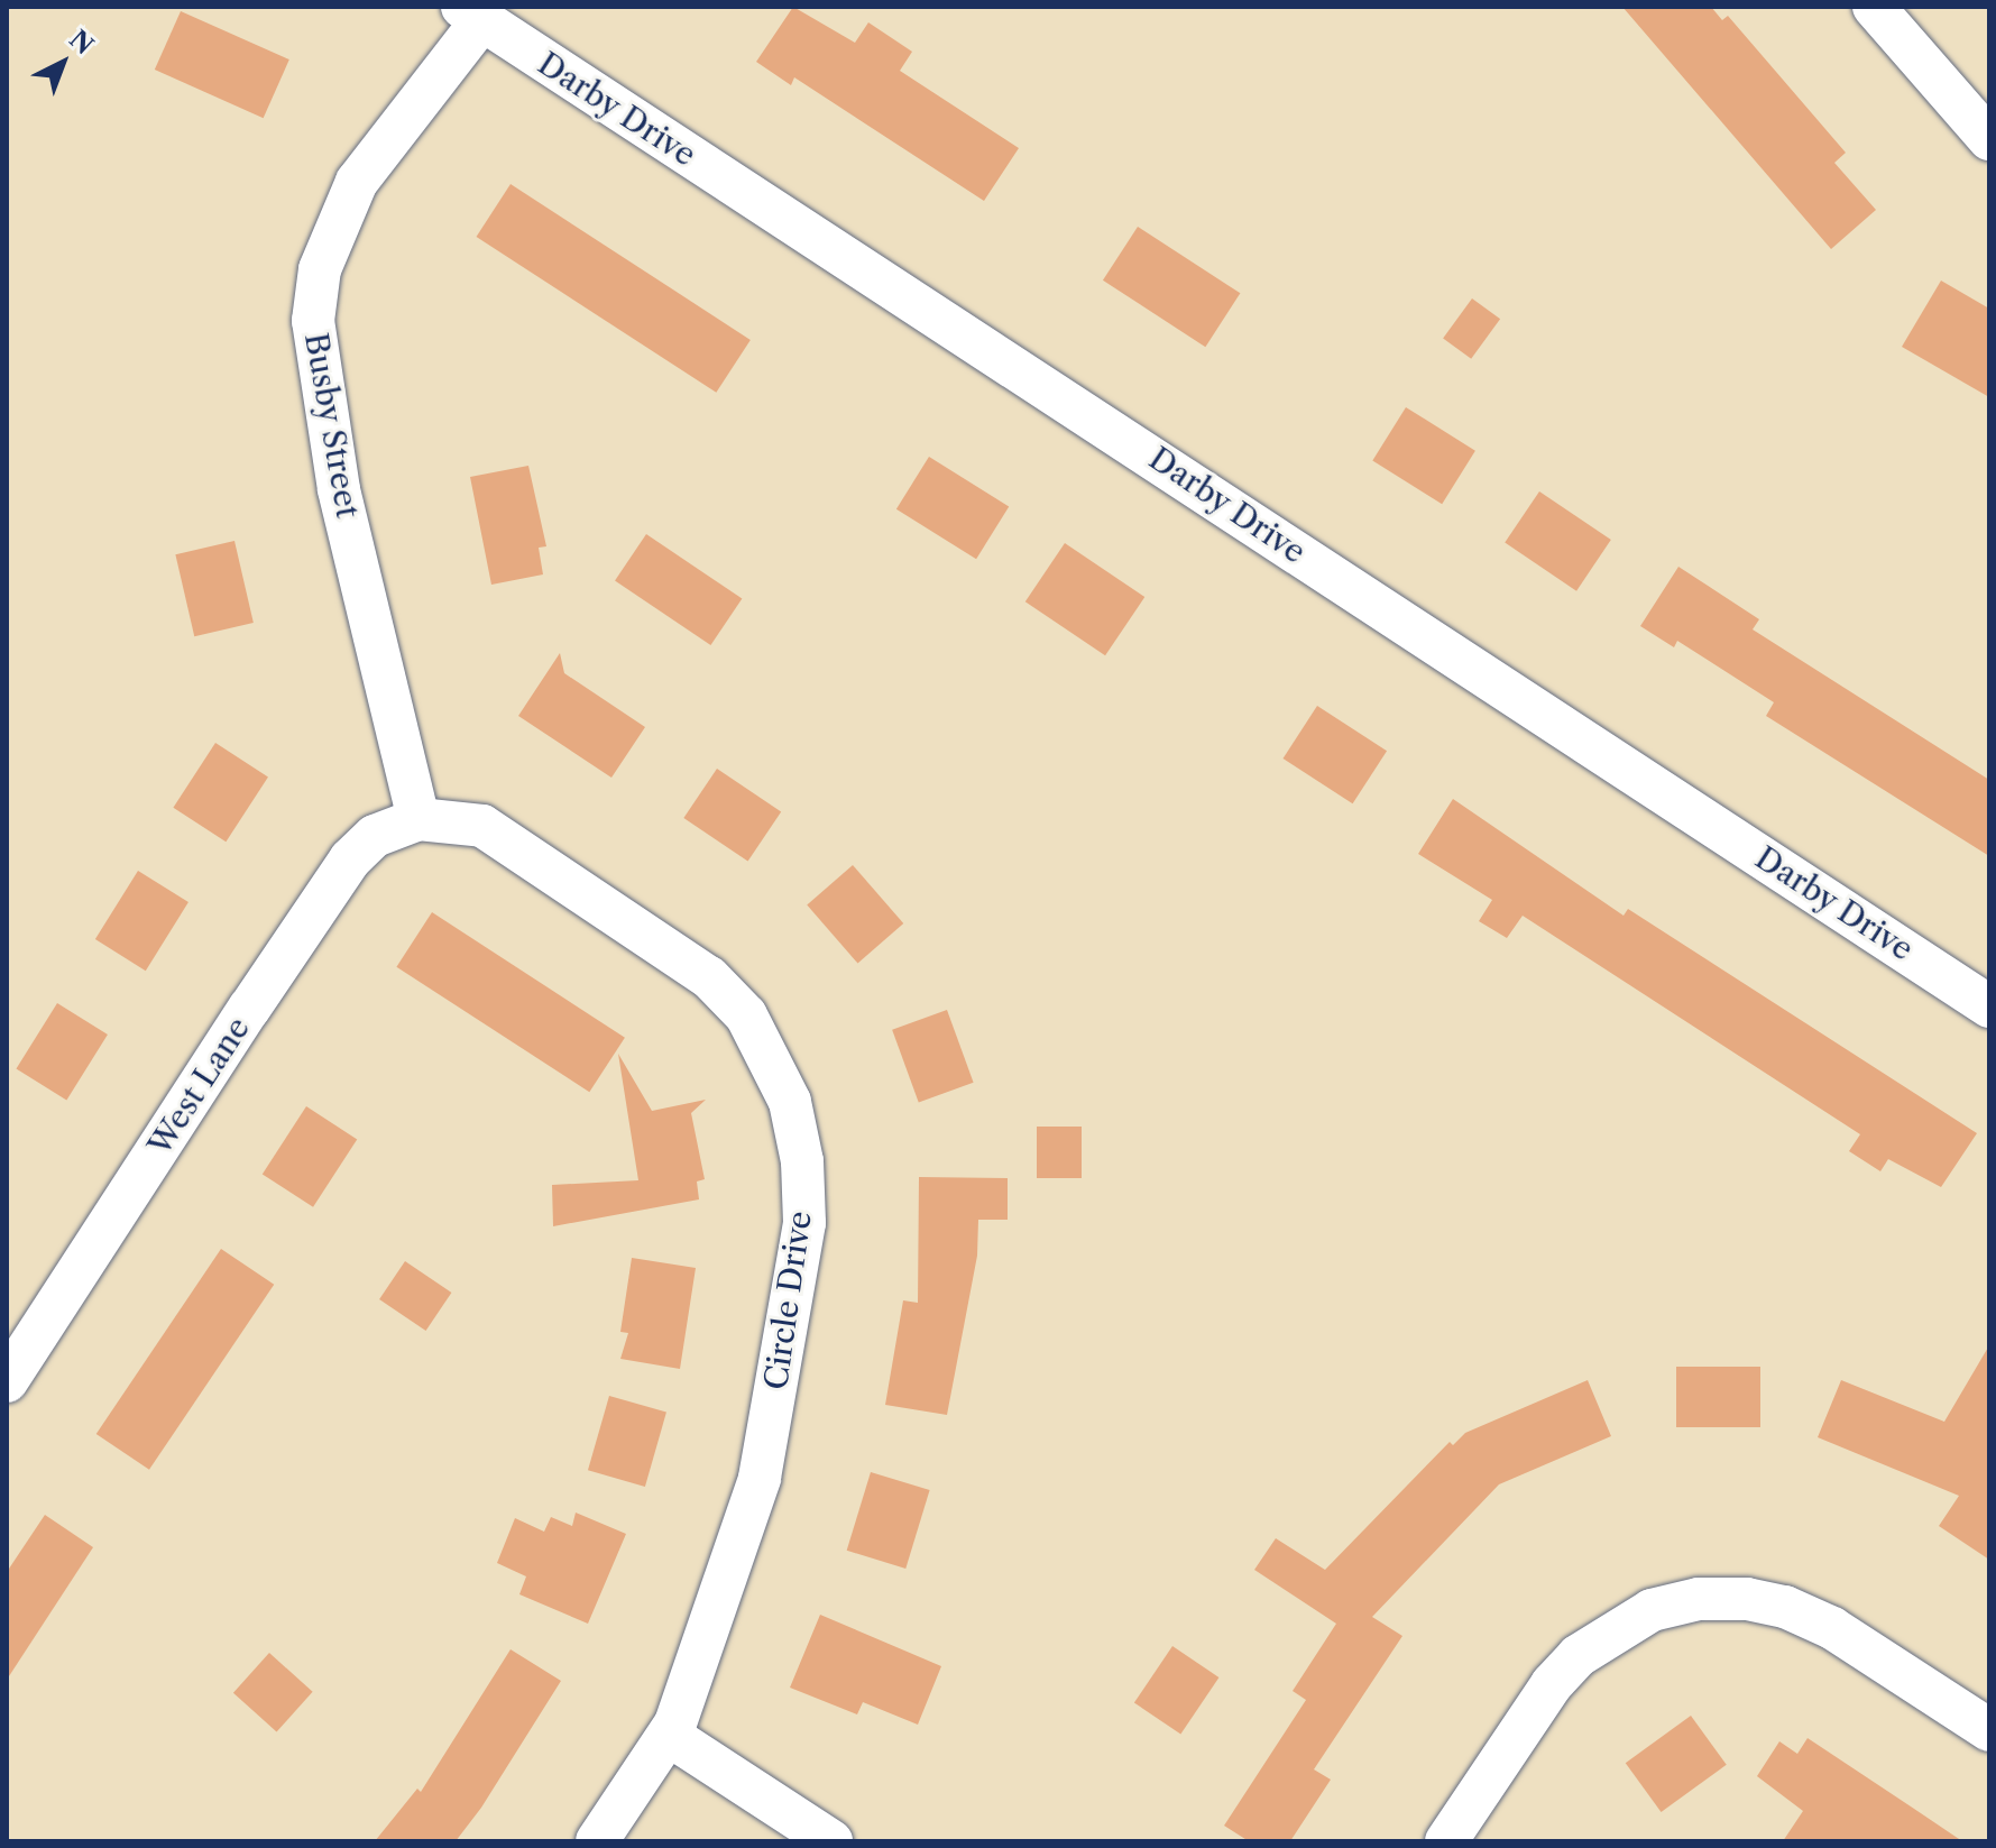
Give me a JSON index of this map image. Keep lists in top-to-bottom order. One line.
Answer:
{"streets":{"street":["Darby Drive","Busby Street","West Lane","Circle Drive"]},"crossings":[["Darby Drive","Busby Street"],["Busby Street","West Lane"],["Busby Street","Circle Drive"],["West Lane","Circle Drive"]],"north":"top right"}
